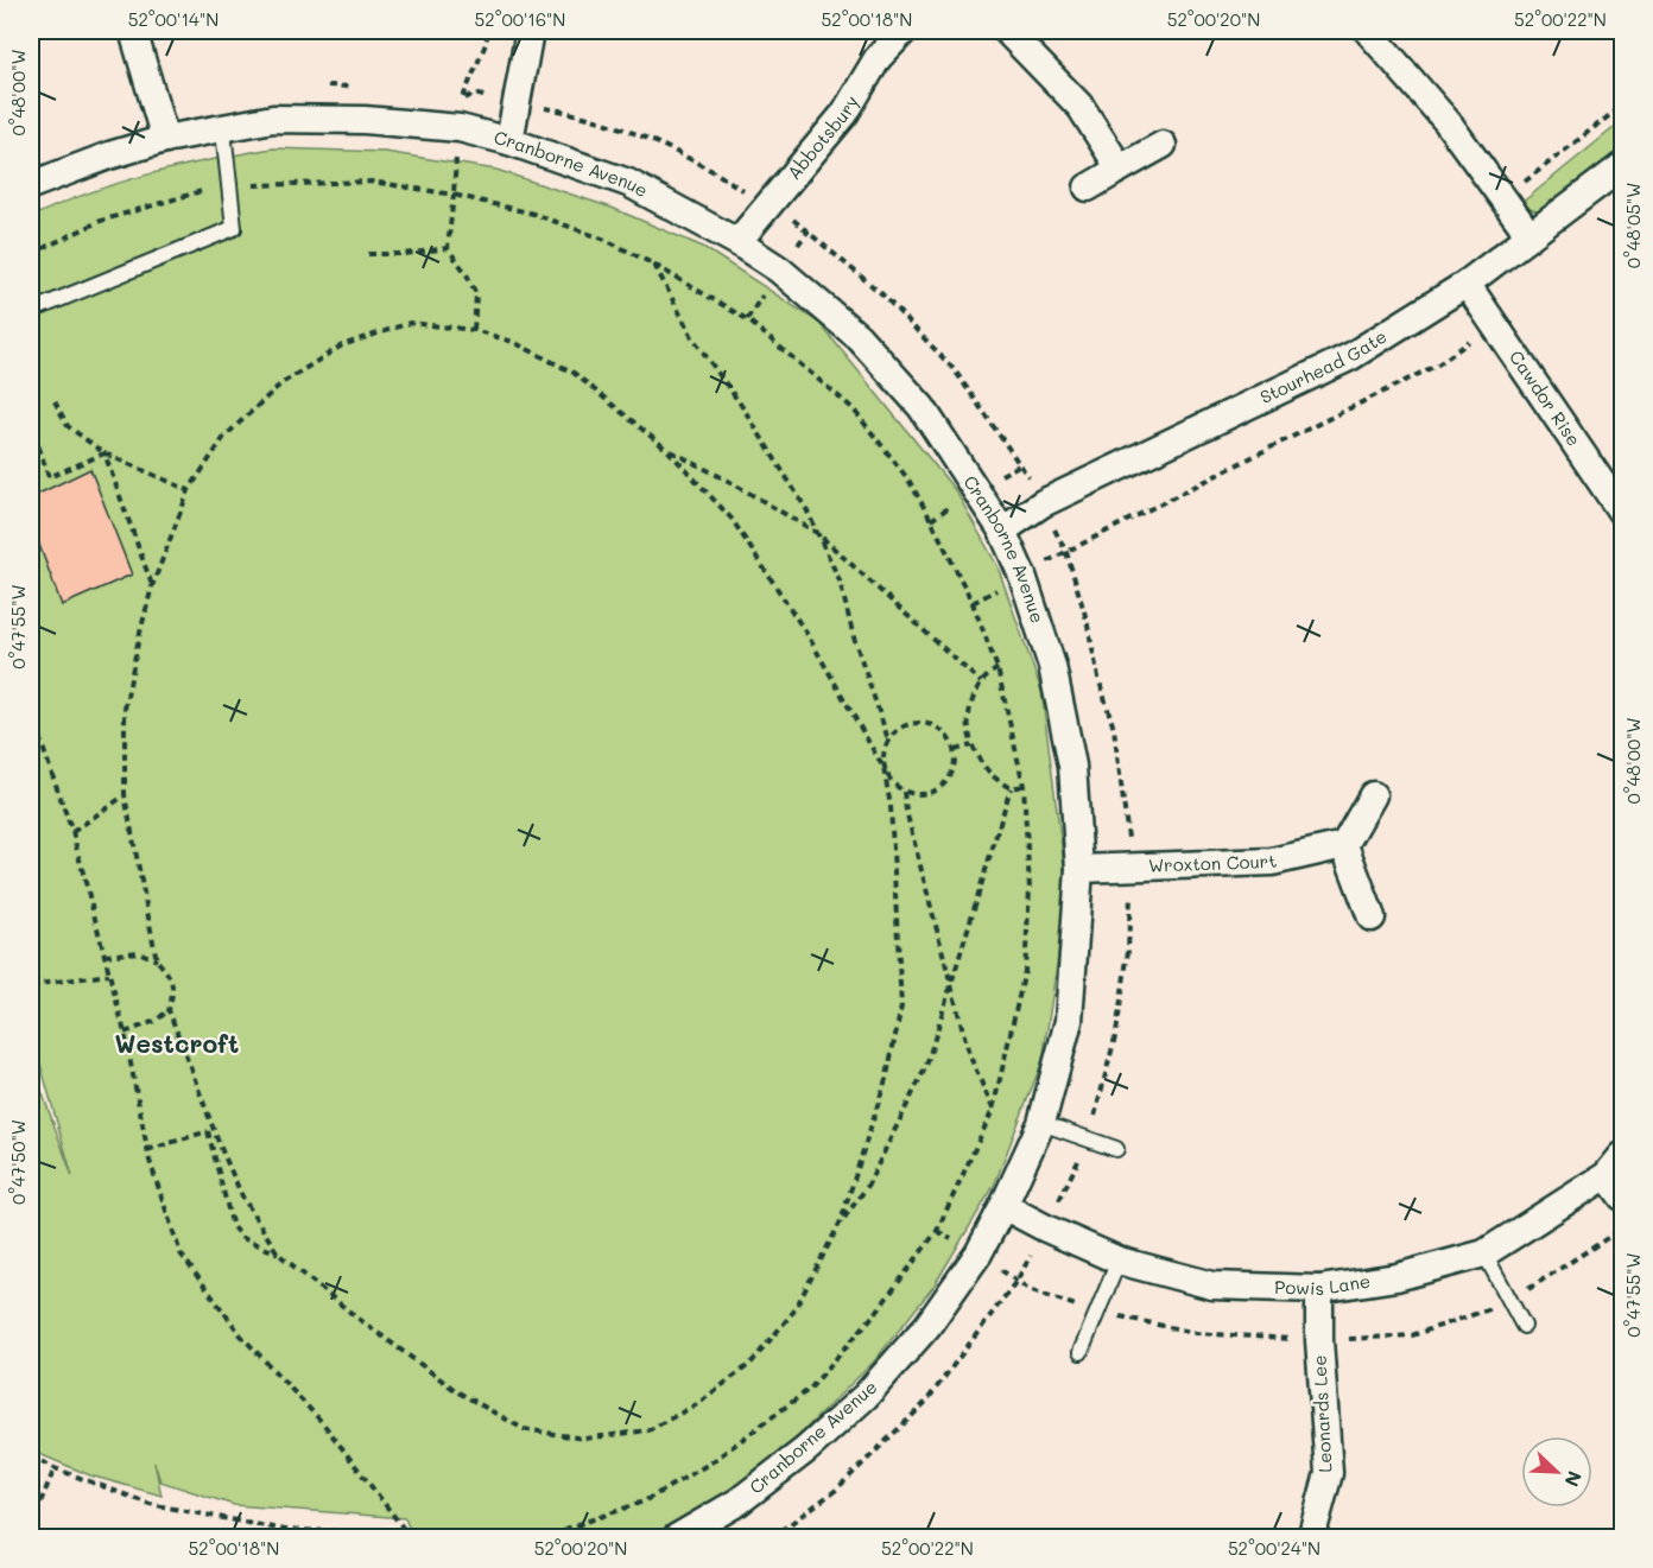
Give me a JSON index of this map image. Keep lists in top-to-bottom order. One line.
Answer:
{"streets":{"street":["Abbotsbury","Cranborne Avenue","Stourhead Gate","Cawdor Rise","Wroxton Court","Powis Lane","Leonards Lee"]},"crossings":[["Abbotsbury","Cranborne Avenue"],["Cranborne Avenue","Stourhead Gate"],["Cranborne Avenue","Wroxton Court"],["Cranborne Avenue","Powis Lane"],["Stourhead Gate","Cawdor Rise"],["Powis Lane","Leonards Lee"]],"districts":["Westcroft"],"north":"bottom right","coordinates":["52°00'14\"N","52°00'16\"N","52°00'18\"N","52°00'20\"N","52°00'22\"N","0°48'00\"W","0°48'05\"W","0°47'55\"W","0°47'50\"W","52°00'24\"N"]}
